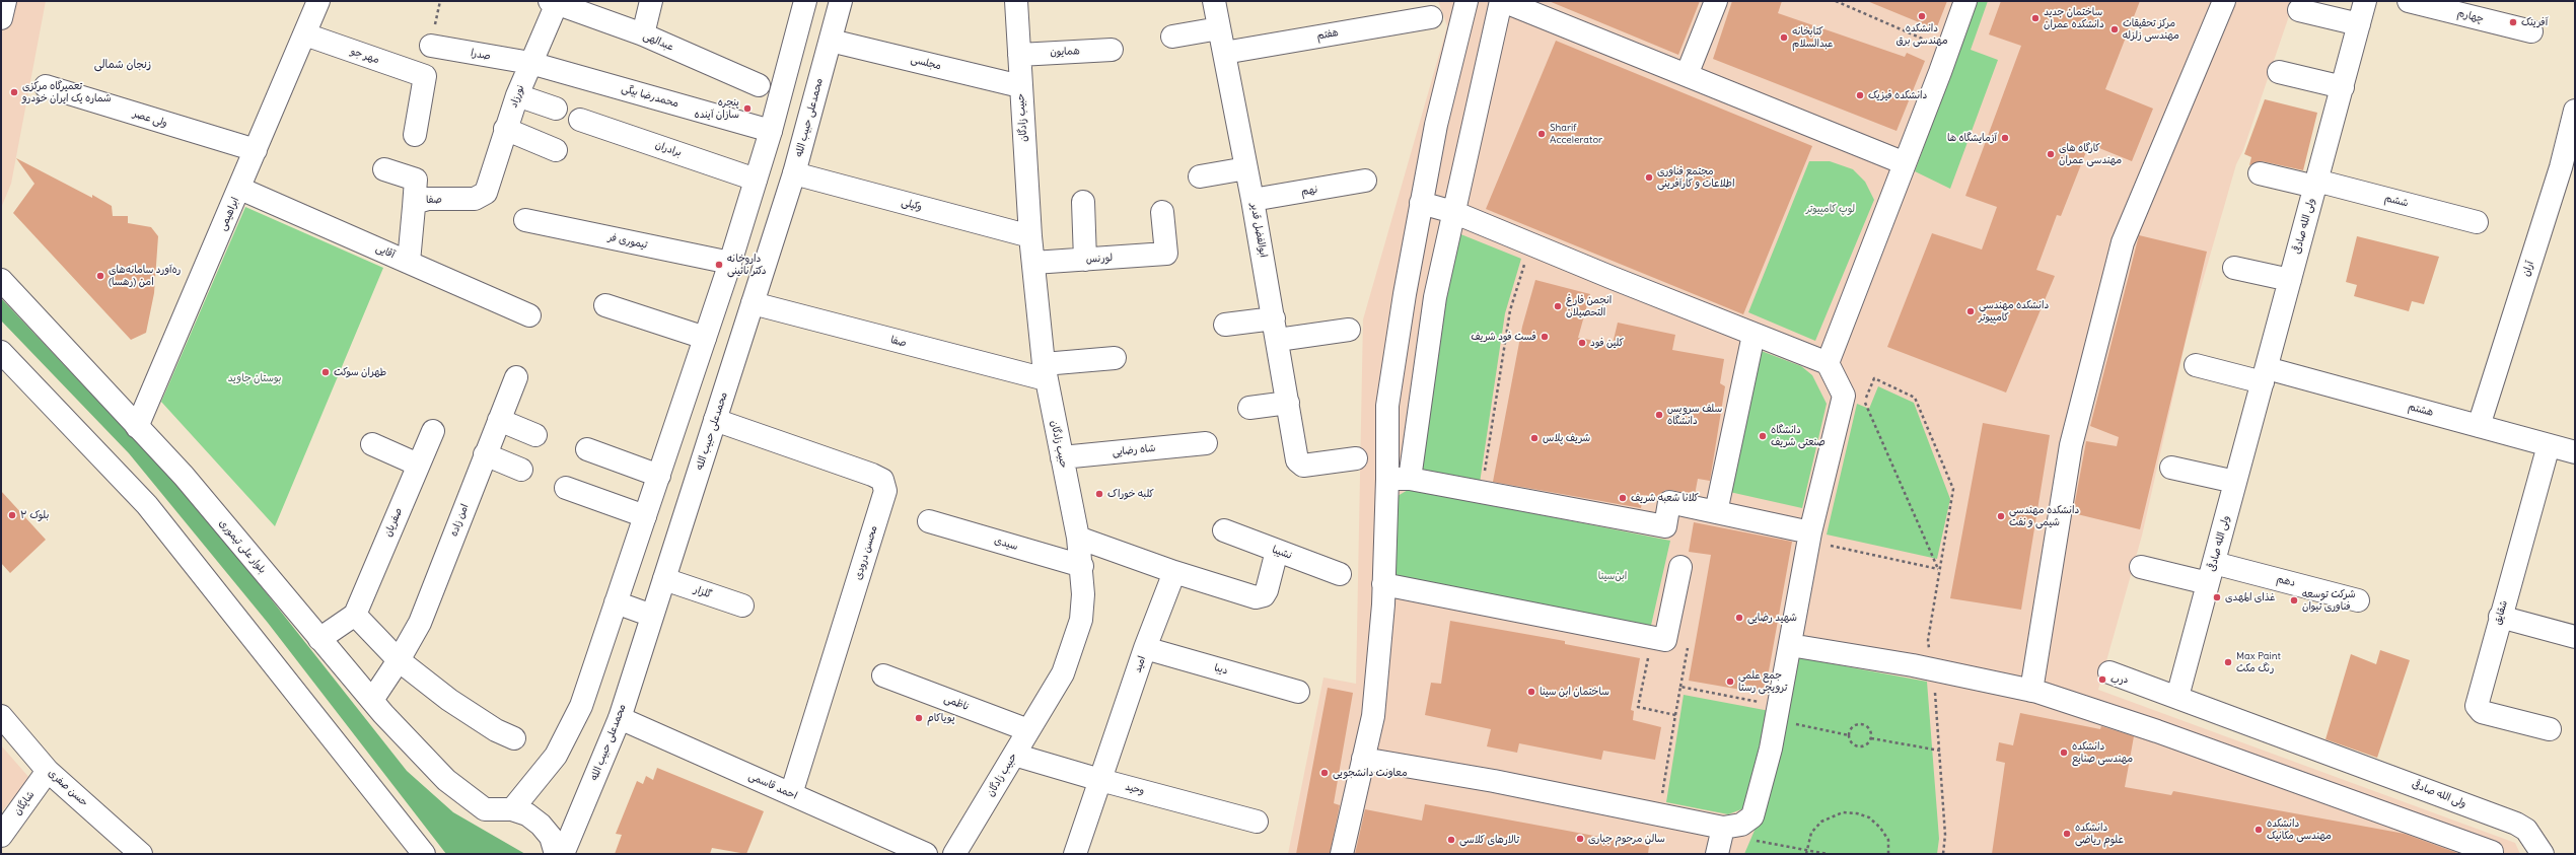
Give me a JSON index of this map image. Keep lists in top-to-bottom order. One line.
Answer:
{"streets":{"street":["چهارم","هفتم","عبدالهی","همایون","صدرا","مهر جو","مجلسی","نورزاد","محمدرضا بیگی","محمدعلی حبیب الله","حبیب زادگان","ولی عصر","برادران","نهم","صفا","ششم","وکیلی","ابراهیمی","ولی الله صادقی","ابوالفضل قدیر","تیموری فر","آقایی","لورنس","آران","هشتم","شاه رضایی","امن زاده","صفریان","سیدی","بلوار علی تیموری","محسن درودی","نشیبا","دهم","گلزار","شقایق","امید","دیبا","ناظمی","احمد قاسمی","حسن صفری","وحید","شایگان"]},"crossings":[["هفتم","ابوالفضل قدیر"],["عبدالهی","نورزاد"],["همایون","حبیب زادگان"],["صدرا","نورزاد"],["صدرا","محمدرضا بیگی"],["مهر جو","ابراهیمی"],["مجلسی","محمدعلی حبیب الله"],["مجلسی","حبیب زادگان"],["نورزاد","محمدرضا بیگی"],["نورزاد","صفا"],["محمدعلی حبیب الله","صفا"],["محمدعلی حبیب الله","وکیلی"],["محمدعلی حبیب الله","محسن درودی"],["محمدعلی حبیب الله","گلزار"],["محمدعلی حبیب الله","احمد قاسمی"],["حبیب زادگان","صفا"],["حبیب زادگان","وکیلی"],["حبیب زادگان","لورنس"],["حبیب زادگان","شاه رضایی"],["حبیب زادگان","سیدی"],["حبیب زادگان","ناظمی"],["حبیب زادگان","وحید"],["ولی عصر","ابراهیمی"],["نهم","ابوالفضل قدیر"],["صفا","آقایی"],["ششم","ولی الله صادقی"],["ابراهیمی","آقایی"],["ابراهیمی","بلوار علی تیموری"],["ولی الله صادقی","هشتم"],["ولی الله صادقی","دهم"],["آران","هشتم"],["هشتم","شقایق"],["امن زاده","بلوار علی تیموری"],["محسن درودی","احمد قاسمی"],["امید","دیبا"],["امید","وحید"],["حسن صفری","شایگان"]],"districts":["زنجان شمالی"],"parks":["لوپ کامپیوتر","بوستان جاوید","ابن‌سینا"],"places":["دانشکده مهندسی برق","ساختمان جدید دانشکده عمران","آفرینک","مرکز تحقیقات مهندسی زلزله","کتابخانه عبدالسلام","تعمیرگاه مرکزی شماره یک ایران خودرو","دانشکده فیزیک","پنجره سازان آینده","Sharif Accelerator","آزمایشگاه ها","کارگاه های مهندسی عمران","مجتمع فناوری اطلاعات و کارآفرینی","داروخانه دکتر نائینی","ره‌آورد سامانه‌های امن (رهسا)","انجمن فارغ التحصیلان","دانشکده مهندسی کامپیوتر","فست فود شریف","کلین فود","طهران سوکت","سلف سرویس دانشگاه","دانشگاه صنعتی شریف","شریف پلاس","کلبه خوراک","کلانا شعبه شریف","بلوک ۲","دانشکده مهندسی شیمی و نفت","غذای المهدی","شرکت توسعه فناوری تیوان","شهید رضایی","Max Paint رنگ مکث","درب","جمع علمی ترویجی رستا","ساختمان ابن سینا","پویاکام","دانشکده مهندسی صنایع","معاونت دانشجویی","دانشکده مهندسی مکانیک","دانشکده علوم ریاضی","سالن مرحوم جباری","تالارهای کلاسی"]}
